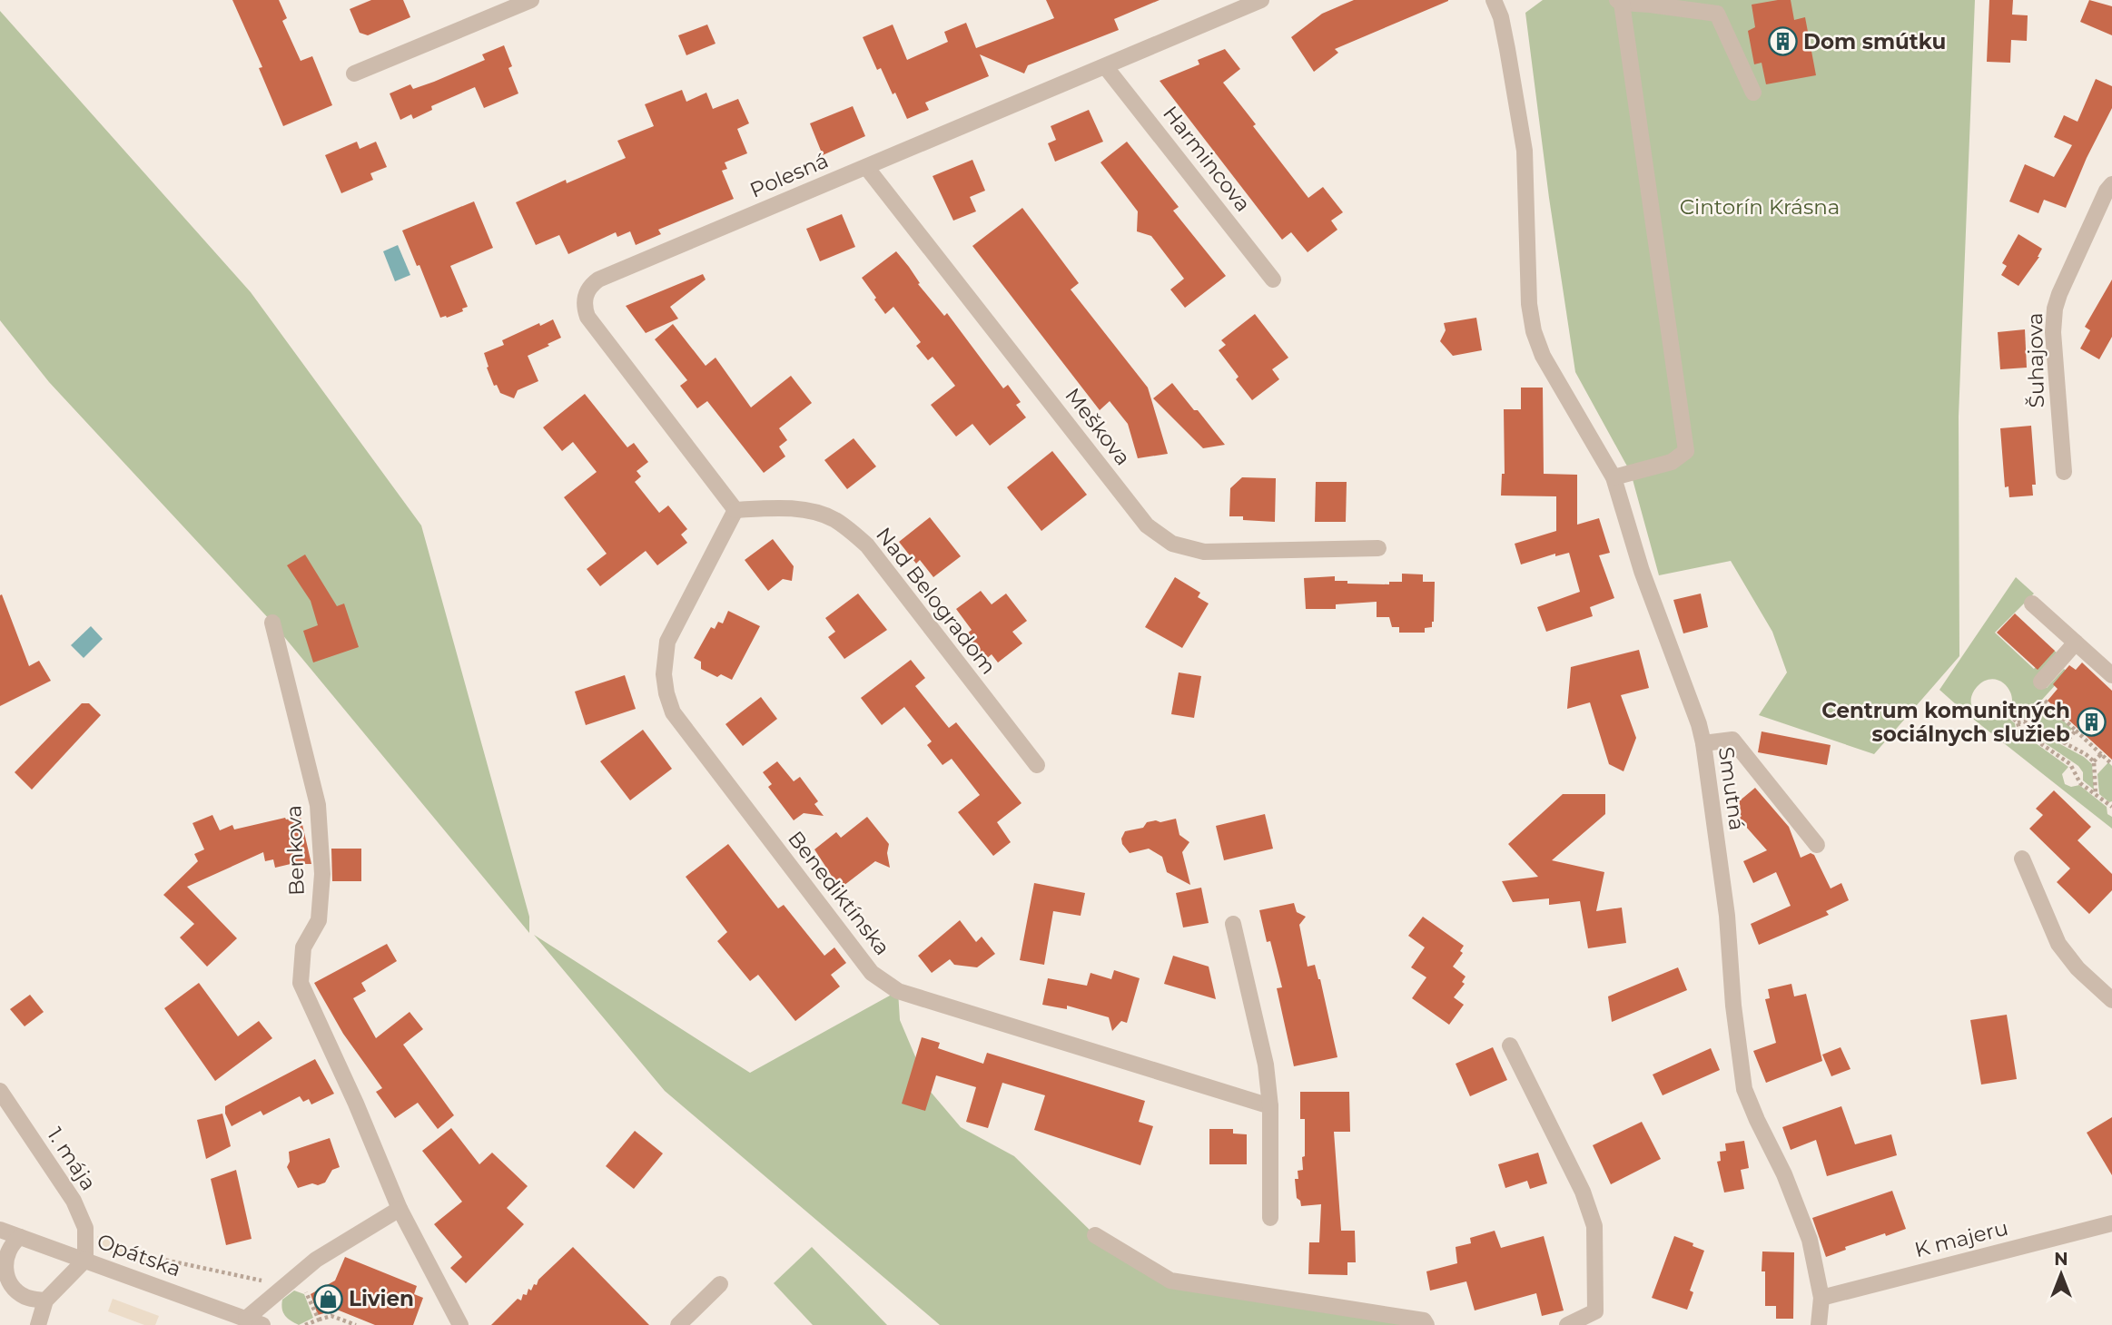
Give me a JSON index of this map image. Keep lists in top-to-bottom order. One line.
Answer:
{"streets":{"street":["Harmincova","Polesná","Šuhajova","Meškova","Nad Belogradom","Smutná","Benkova","Benediktínska","1. mája","K majeru","Opátska"]},"crossings":[["Harmincova","Polesná"],["Polesná","Meškova"],["Polesná","Nad Belogradom"],["Polesná","Benediktínska"],["Nad Belogradom","Benediktínska"],["Smutná","K majeru"],["1. mája","Opátska"]],"parks":["Cintorín Krásna"],"places":{"building":["Dom smútku","Centrum komunitných sociálnych služieb"],"shop":["Livien"]},"north":"top"}
